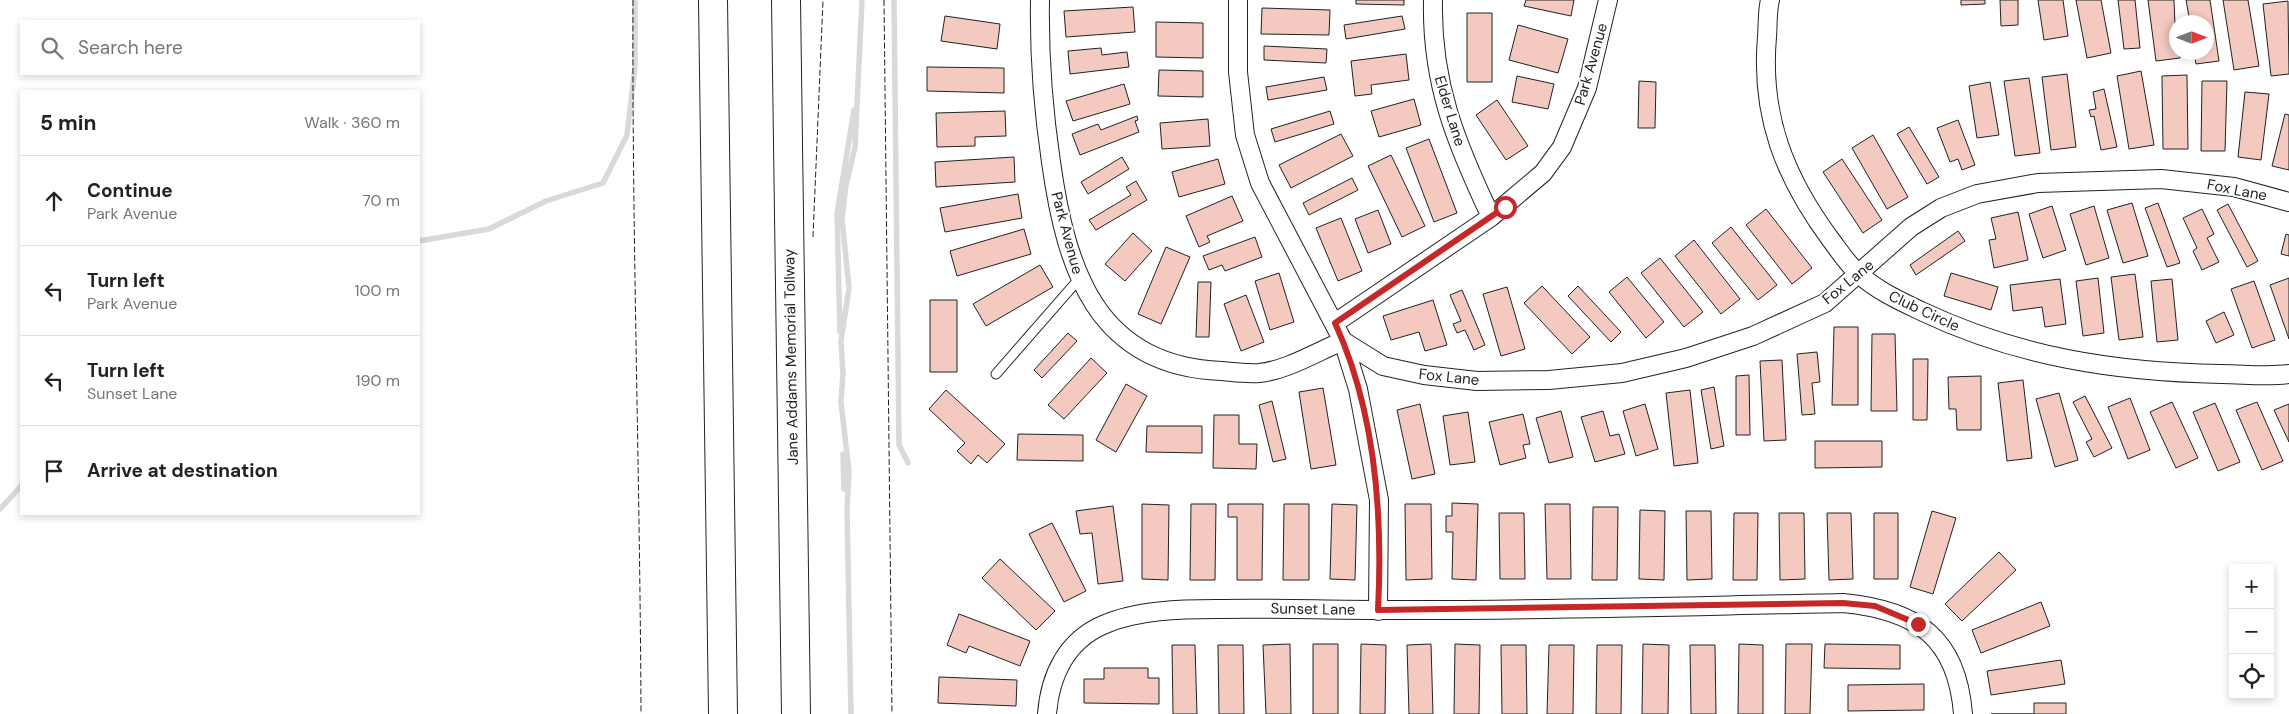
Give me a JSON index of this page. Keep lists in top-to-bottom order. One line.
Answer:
{"streets":{"highway":["Jane Addams Memorial Tollway"],"street":["Park Avenue","Elder Lane","Fox Lane","Club Circle","Sunset Lane"]},"crossings":[["Park Avenue","Elder Lane"],["Park Avenue","Fox Lane"],["Fox Lane","Club Circle"]],"north":"right","page":{"search":"Search here","heading":["5 min","Walk · 360 m"],"list":[["Continue","Park Avenue","70 m"],["Turn left","Park Avenue","100 m"],["Turn left","Sunset Lane","190 m"],"Arrive at destination"],"map_buttons":["+","−"]}}
